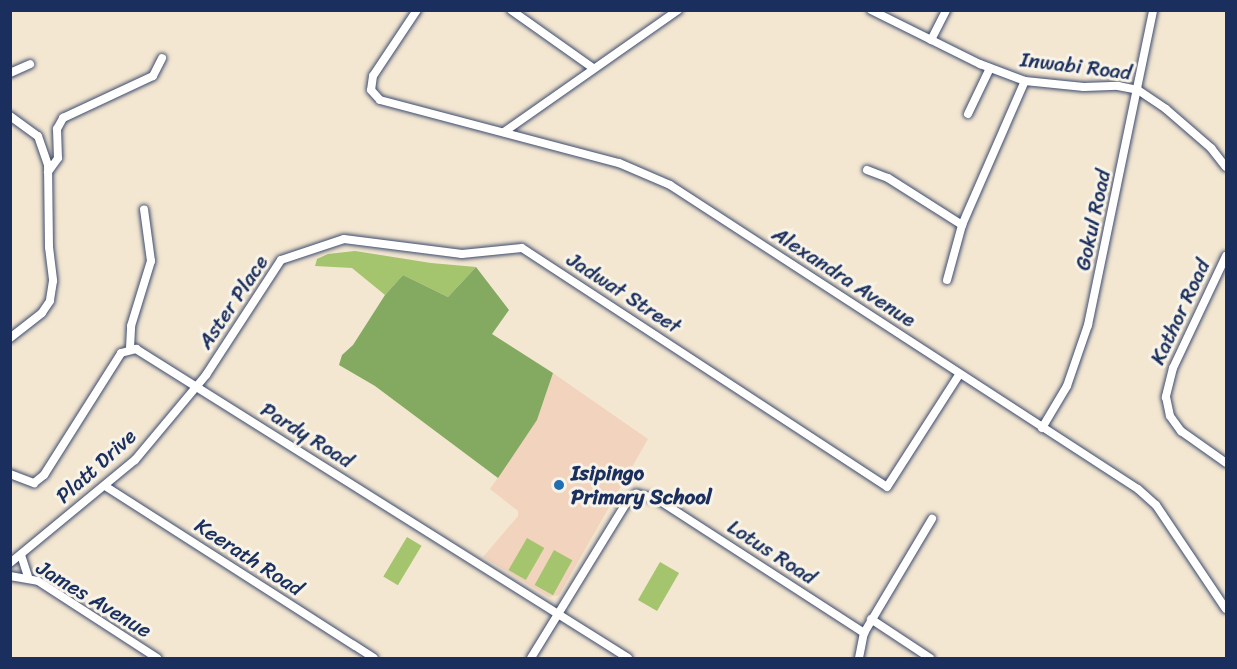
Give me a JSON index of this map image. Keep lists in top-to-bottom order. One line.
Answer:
{"streets":{"street":["Inwabi Road","Gokul Road","Alexandra Avenue","Jadwat Street","Aster Place","Kathor Road","Pardy Road","Platt Drive","Lotus Road","Keerath Road","James Avenue"]},"crossings":[["Inwabi Road","Gokul Road"],["Gokul Road","Alexandra Avenue"],["Alexandra Avenue","Jadwat Street"],["Jadwat Street","Aster Place"],["Aster Place","Pardy Road"],["Aster Place","Platt Drive"],["Pardy Road","Platt Drive"],["Pardy Road","Lotus Road"],["Platt Drive","Keerath Road"]],"places":["Isipingo Primary School"]}
